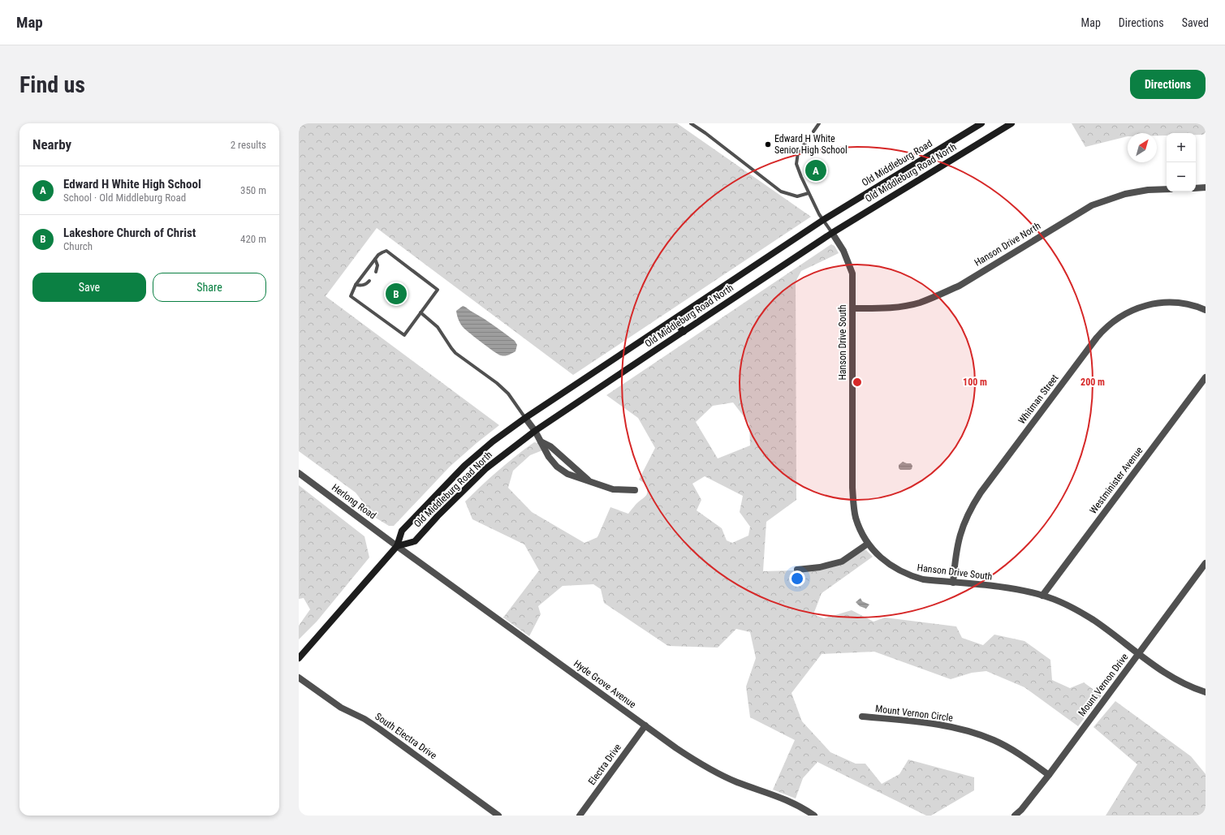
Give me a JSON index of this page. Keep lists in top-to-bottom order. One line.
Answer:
{"streets":{"main road":["Old Middleburg Road","Old Middleburg Road North"],"street":["Hanson Drive North","Hanson Drive South","Whitman Street","Westminister Avenue","Herlong Road","Hyde Grove Avenue","Mount Vernon Drive","Mount Vernon Circle","South Electra Drive","Electra Drive"]},"crossings":[["Old Middleburg Road","Old Middleburg Road North"],["Old Middleburg Road North","Hanson Drive South"],["Old Middleburg Road North","Herlong Road"],["Old Middleburg Road North","Hyde Grove Avenue"],["Hanson Drive North","Hanson Drive South"],["Hanson Drive South","Whitman Street"],["Hanson Drive South","Westminister Avenue"],["Hanson Drive South","Mount Vernon Drive"],["Herlong Road","Hyde Grove Avenue"],["Hyde Grove Avenue","Electra Drive"],["Mount Vernon Drive","Mount Vernon Circle"]],"places":["Edward H White Senior High School"],"north":"top right","page":{"header":"Map","nav":["Map","Directions","Saved"],"buttons":["Directions",["Save","Share"]],"title":"Find us","heading":["Nearby","2 results"],"map_buttons":["+","−"],"pins":["A","B"],"list":[{"mark":"A","name":"Edward H White High School","note":"School · Old Middleburg Road","value":"350 m"},{"mark":"B","name":"Lakeshore Church of Christ","note":"Church","value":"420 m"}]},"rings":["100 m","200 m"]}
